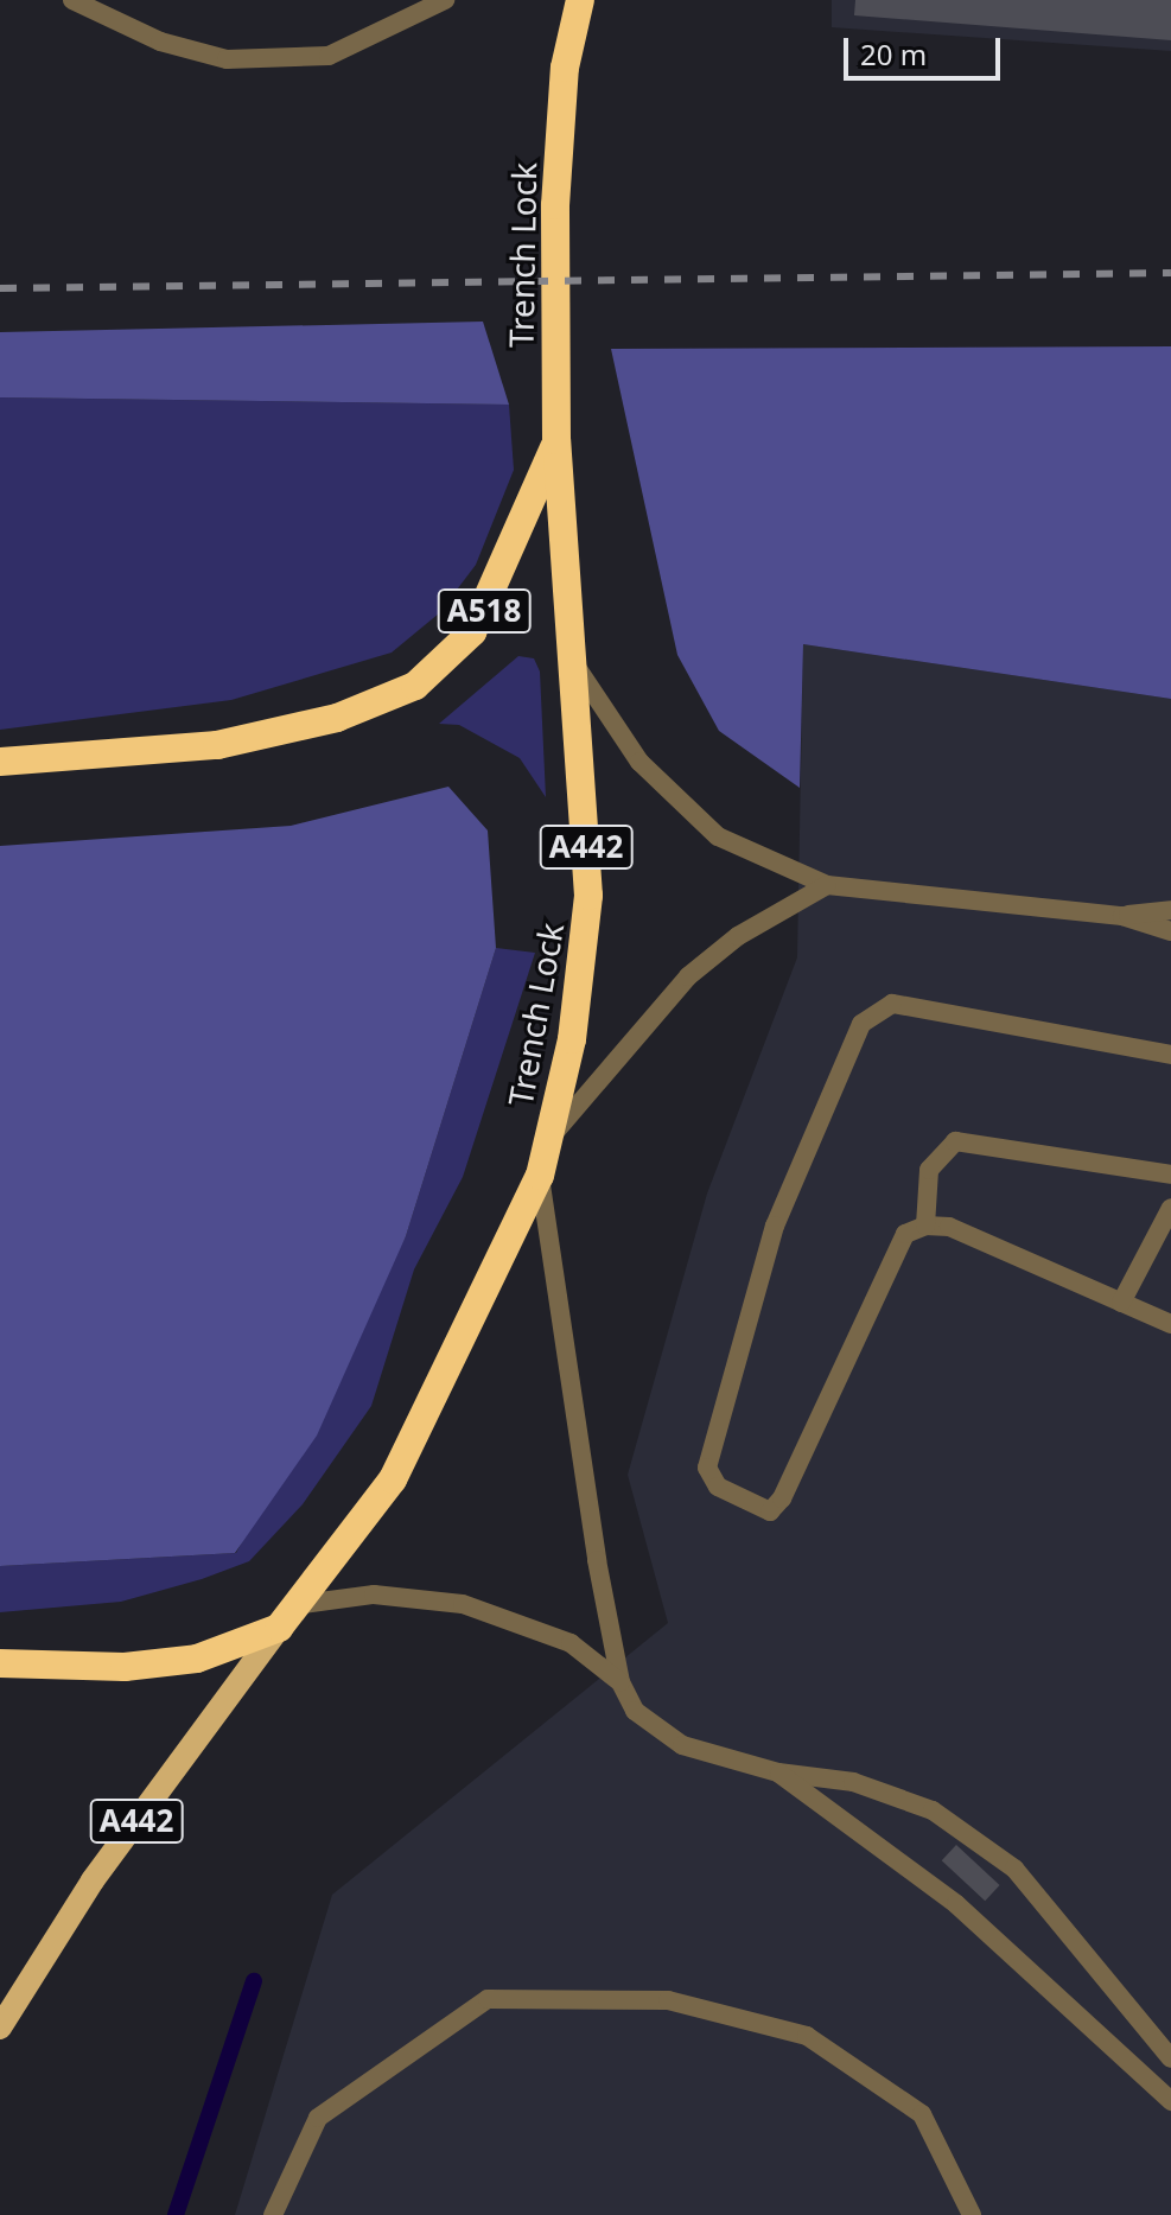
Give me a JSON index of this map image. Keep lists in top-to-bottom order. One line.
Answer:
{"streets":{"highway":["Trench Lock","A518","A442"]},"crossings":[["Trench Lock","A518"],["Trench Lock","A442"]],"scale_bar":"20 m"}
